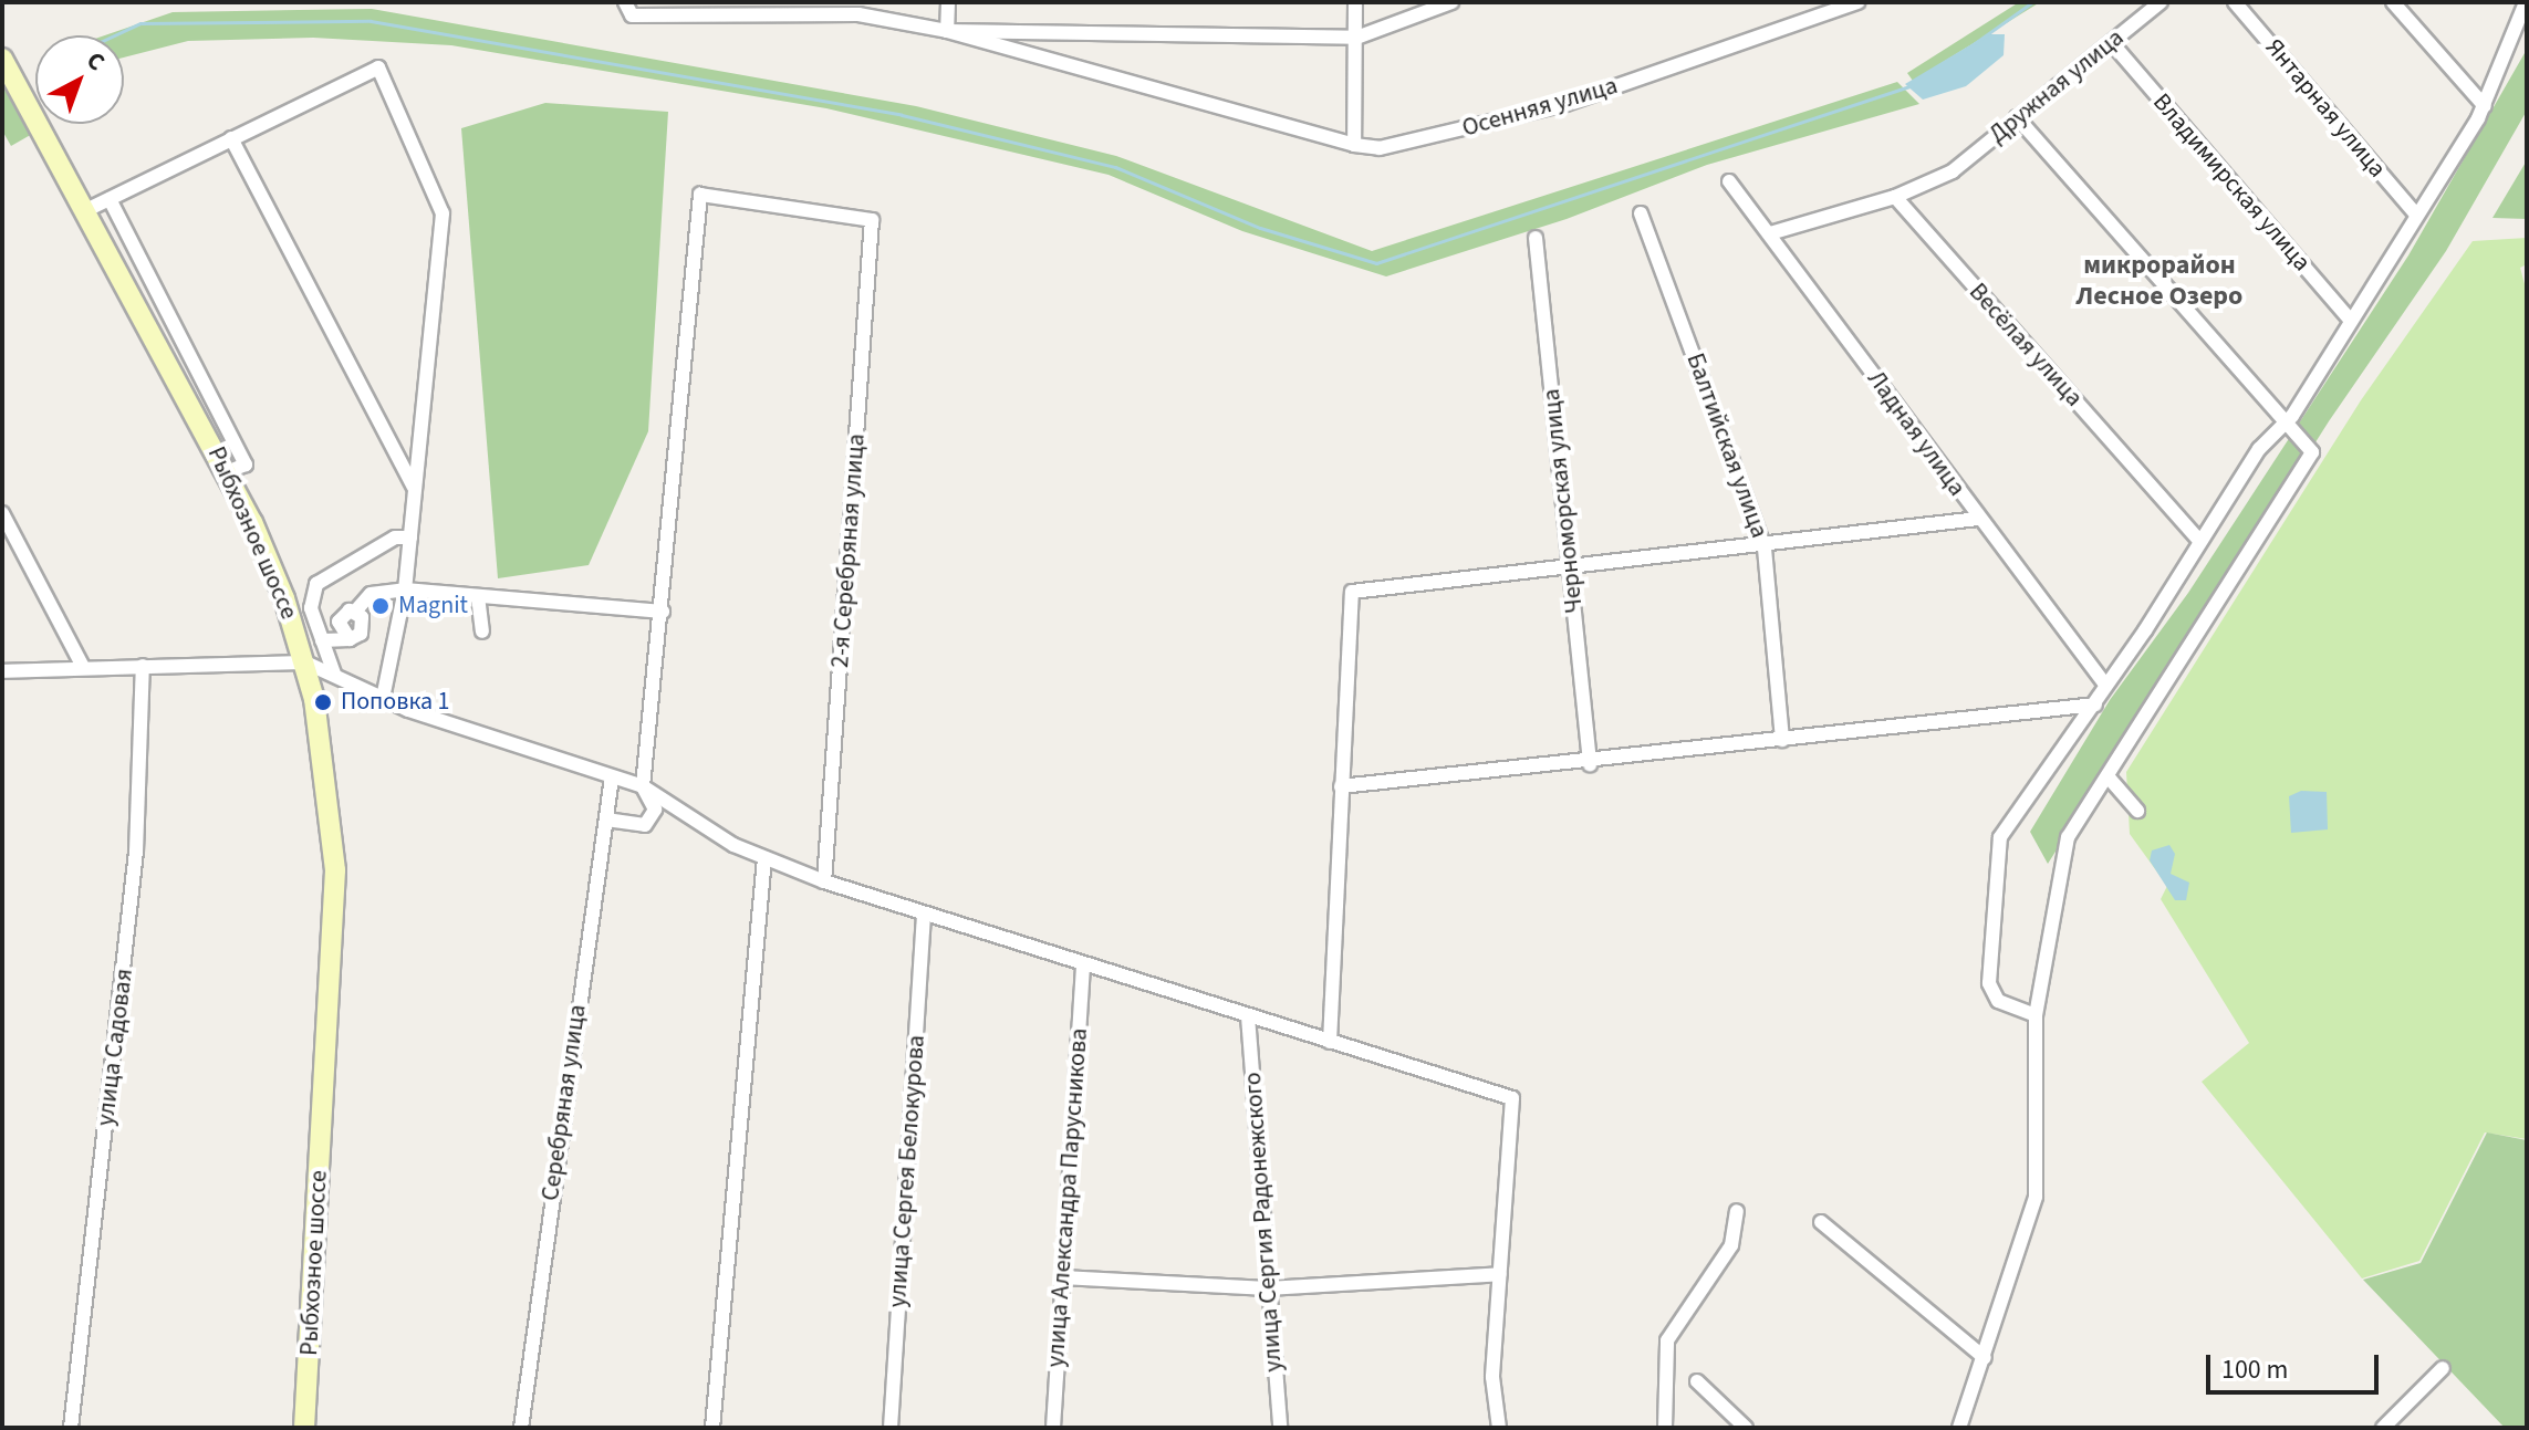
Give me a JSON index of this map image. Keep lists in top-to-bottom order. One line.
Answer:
{"streets":{"street":["Дружная улица","Осенняя улица","Янтарная улица","Владимирская улица","Весёлая улица","Ладная улица","Балтийская улица","Черноморская улица","Рыбхозное шоссе","2-я Серебряная улица","улица Садовая","Серебряная улица","улица Сергея Белокурова","улица Александра Парусникова","улица Сергия Радонежского"]},"crossings":[["Дружная улица","Владимирская улица"],["Дружная улица","Весёлая улица"]],"districts":["микрорайон Лесное Озеро"],"places":["Magnit","Поповка 1"],"scale_bar":"100 m","north":"top right"}
